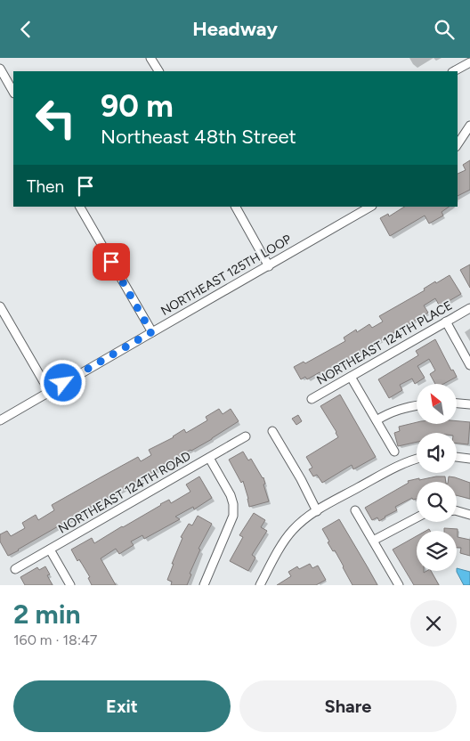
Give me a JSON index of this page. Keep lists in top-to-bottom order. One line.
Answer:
{"streets":{"street":["NORTHEAST 125TH LOOP","NORTHEAST 124TH PLACE","NORTHEAST 124TH ROAD"]},"north":"top left","page":{"header":"Headway","turn":["90 m","Northeast 48th Street"],"then":"Then","heading":["2 min","160 m · 18:47"],"buttons":["Exit","Share"]}}
